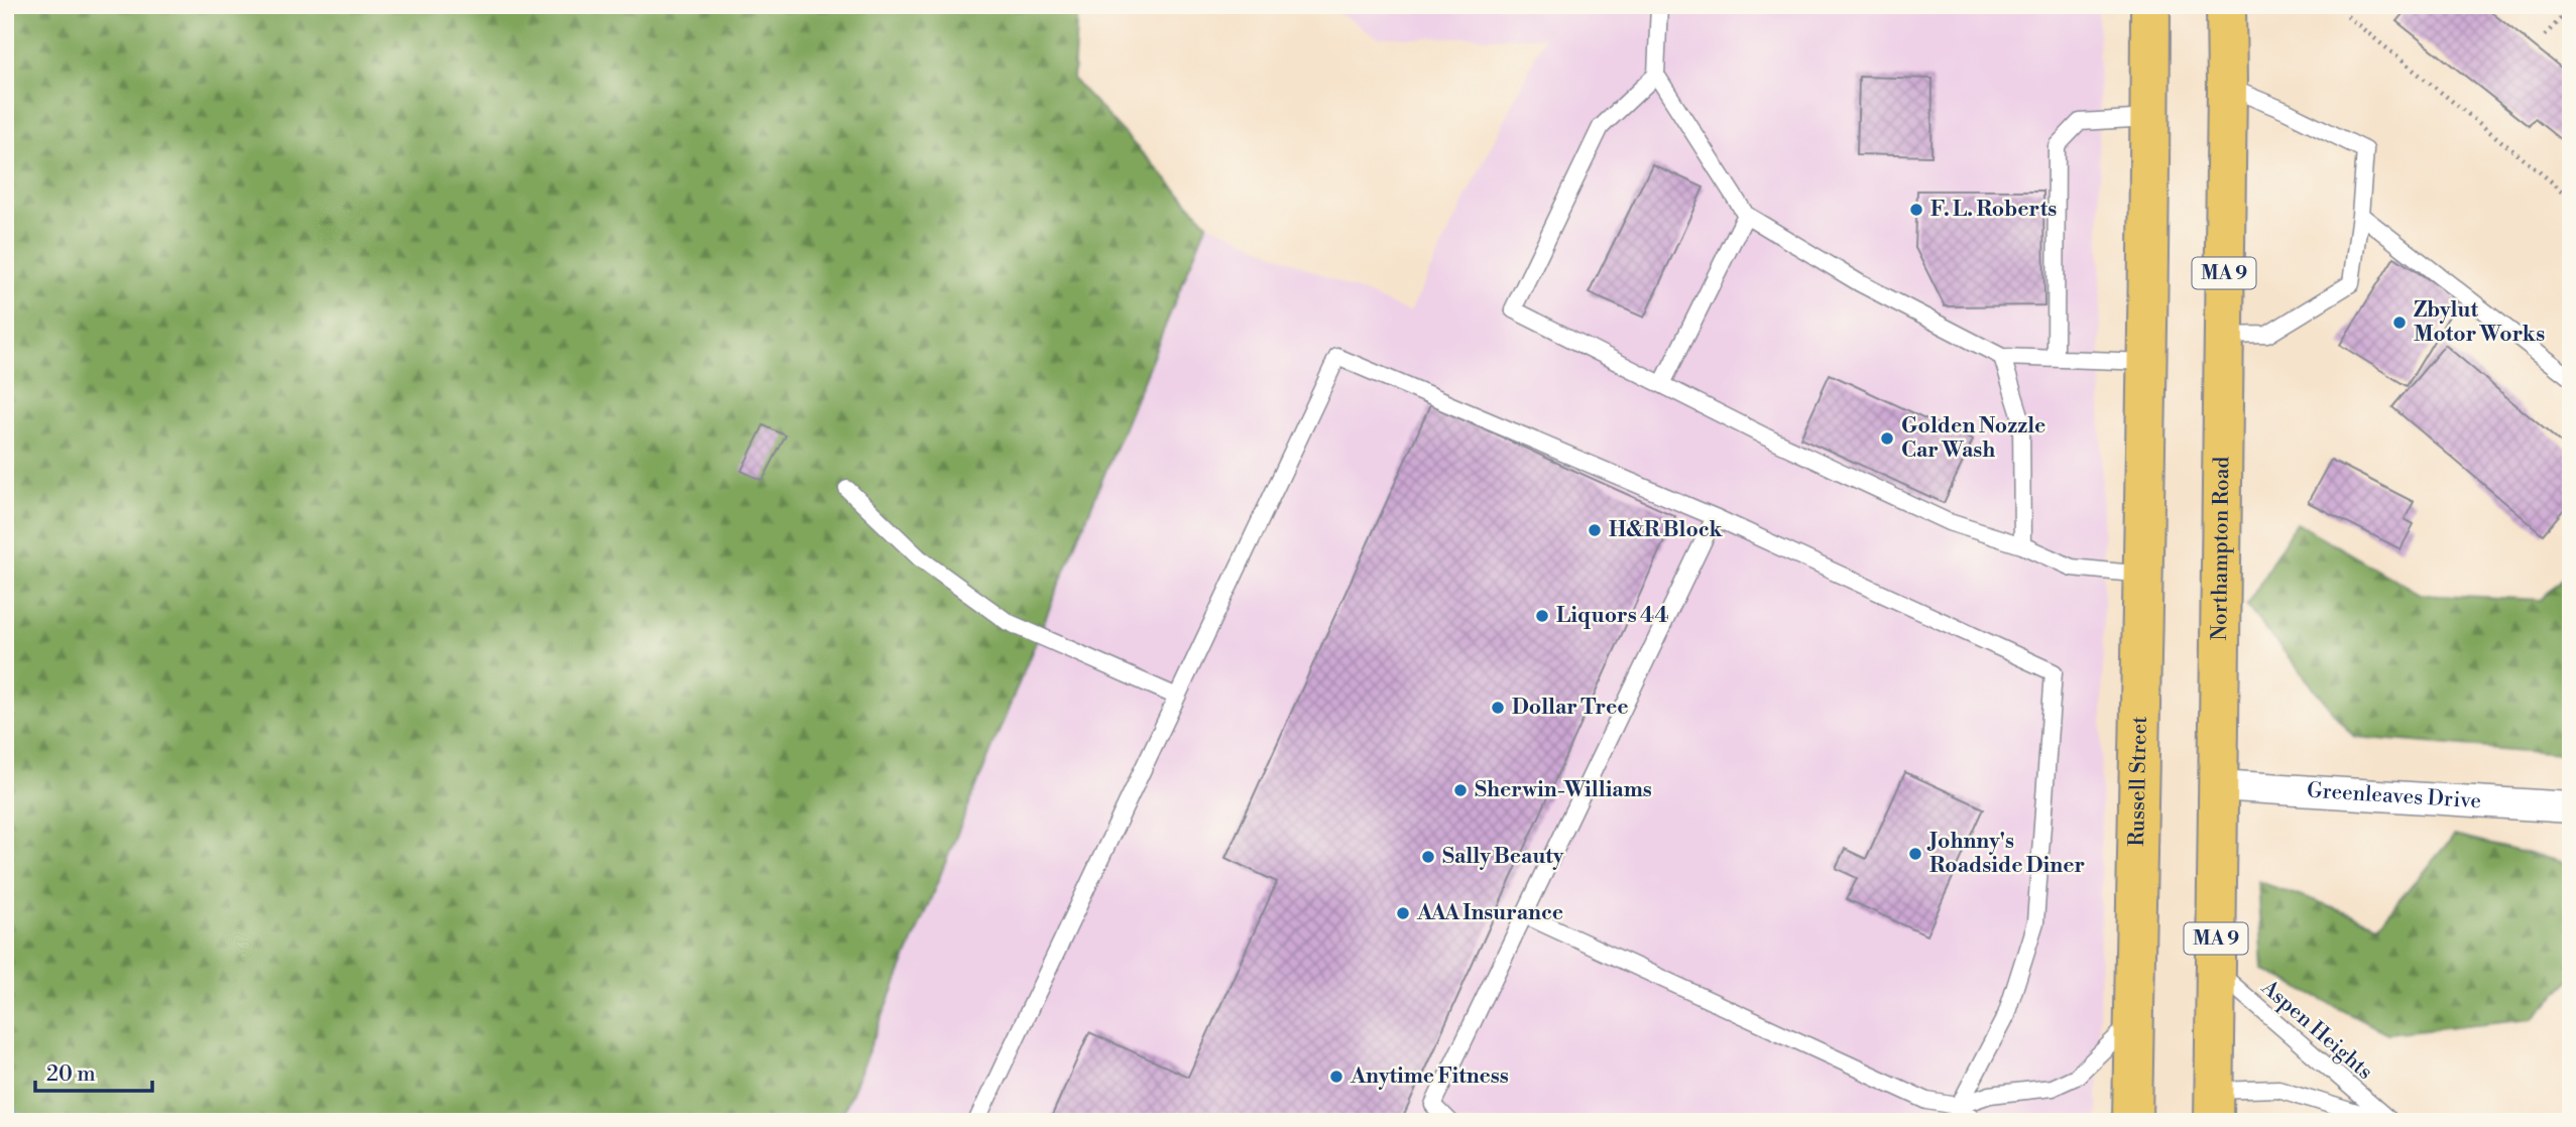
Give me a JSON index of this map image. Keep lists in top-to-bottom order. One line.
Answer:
{"streets":{"highway":["MA 9","Northampton Road","Russell Street"],"street":["Greenleaves Drive"],"lane":["Aspen Heights"]},"crossings":[["Northampton Road","Greenleaves Drive"],["Northampton Road","Aspen Heights"]],"places":["F. L. Roberts","Zbylut Motor Works","Golden Nozzle Car Wash","H&R Block","Liquors 44","Dollar Tree","Sherwin-Williams","Johnny's Roadside Diner","Sally Beauty","AAA Insurance","Anytime Fitness"],"scale_bar":"20 m"}
